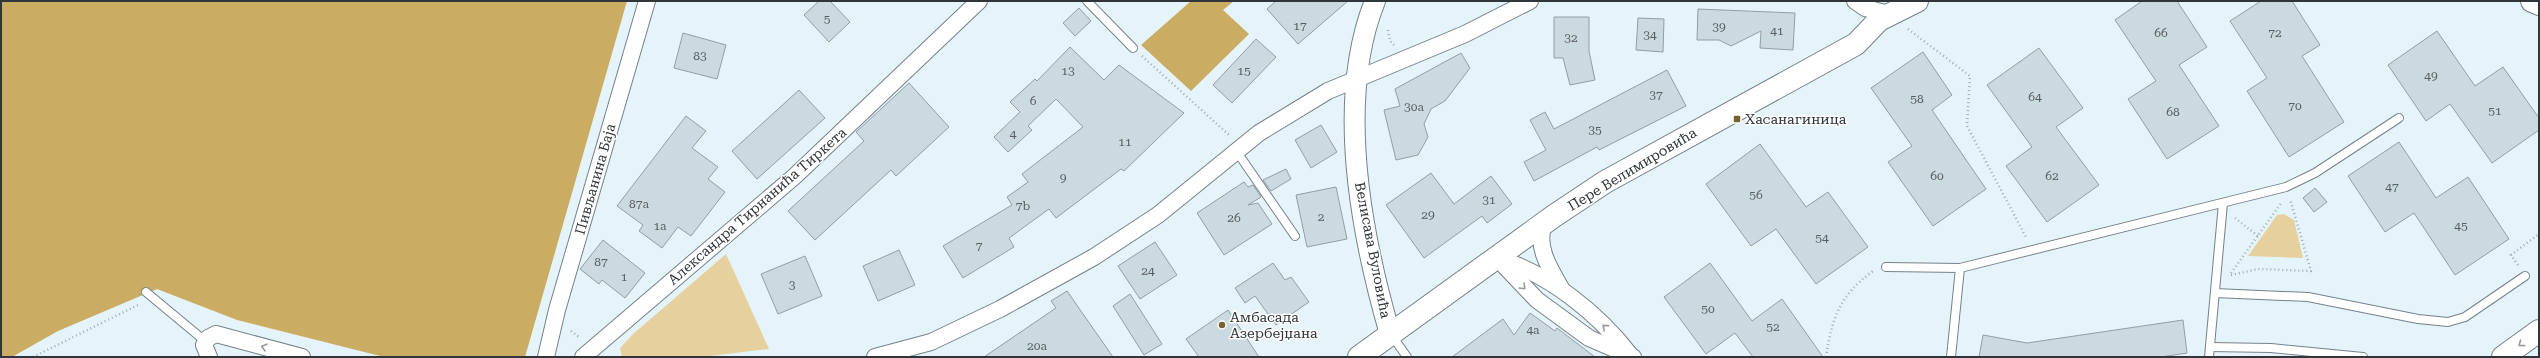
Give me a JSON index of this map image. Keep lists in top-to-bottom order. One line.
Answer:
{"streets":{"main road":["Пере Велимировића"],"street":["Пивљанина Баја","Александра Тирнанића Тиркета","Велисава Вуловића"]},"crossings":[["Пере Велимировића","Велисава Вуловића"]],"places":{"transit":["Хасанагиница"],"other":["Амбасада Азербејџана"]},"house_numbers":["5","17","39","41","66","72","34","32","83","13","15","49","37","64","58","6","70","30a","51","68","35","4","11","60","62","9","47","56","31","87a","7b","29","2","26","1a","45","54","7","87","24","1","3","50","52","4a","20a"]}
